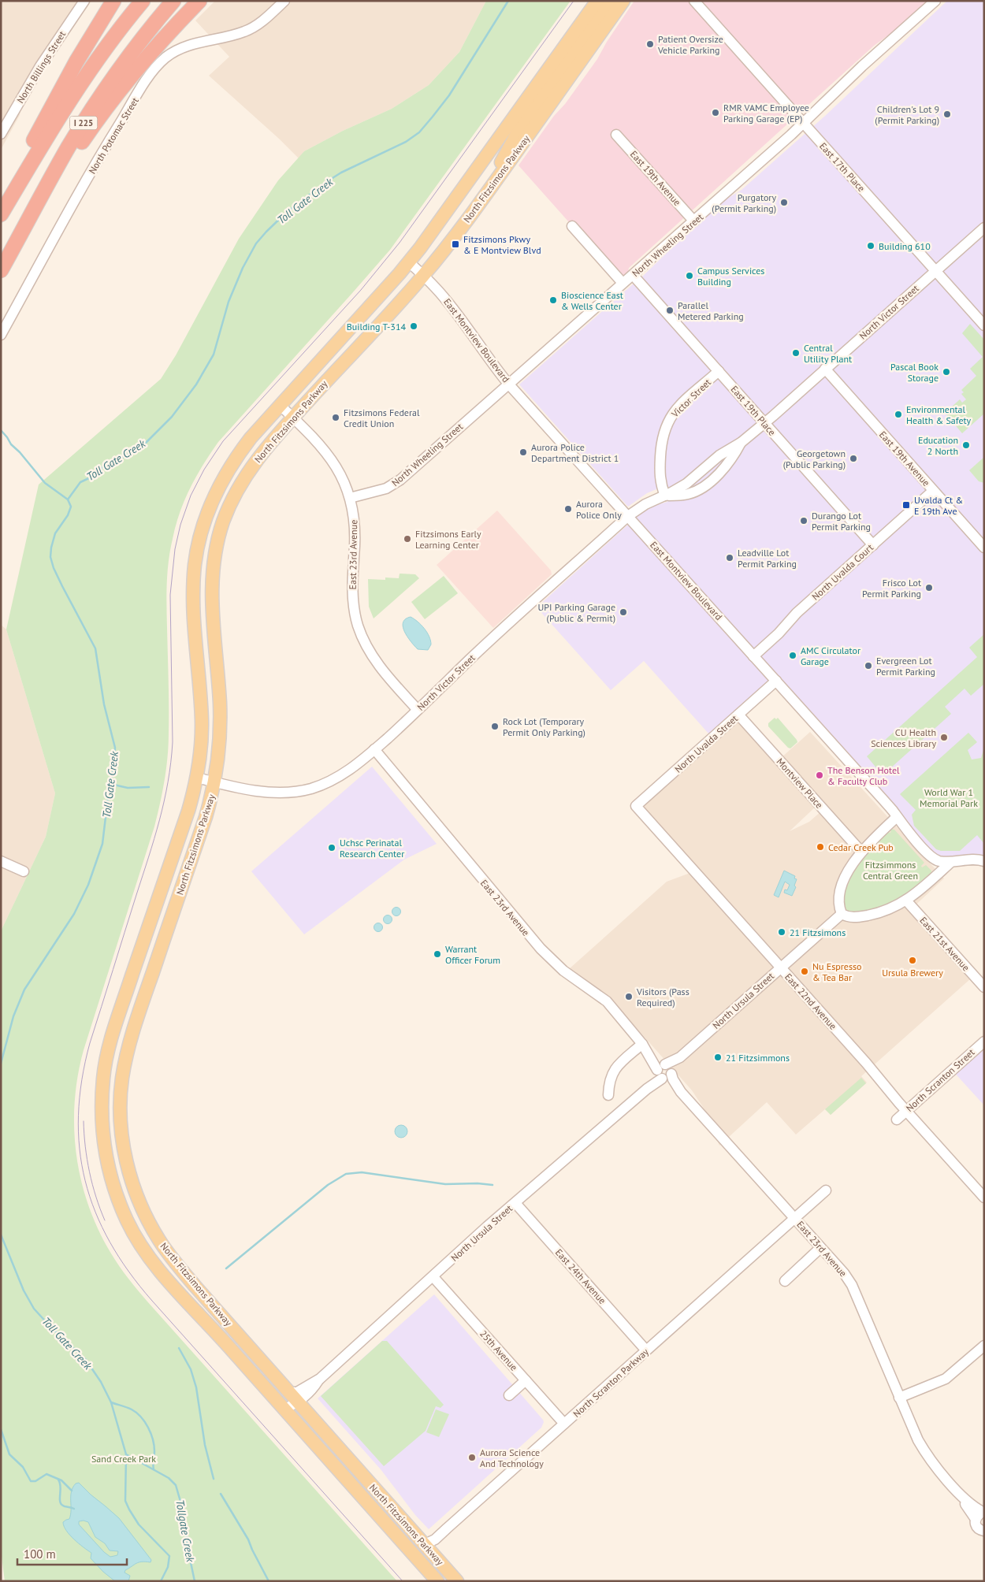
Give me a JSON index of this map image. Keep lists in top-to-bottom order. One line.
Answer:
{"streets":{"highway":["I 225"],"main road":["North Fitzsimons Parkway"],"street":["North Billings Street","North Potomac Street","East 17th Place","East 19th Avenue","North Wheeling Street","North Victor Street","East Montview Boulevard","Victor Street","East 19th Place","East 23rd Avenue","North Uvalda Court","North Uvalda Street","Montview Place","East 21st Avenue","North Ursula Street","East 22nd Avenue","North Scranton Street","East 24th Avenue","25th Avenue","North Scranton Parkway"]},"crossings":[["East 17th Place","North Wheeling Street"],["East 17th Place","North Victor Street"],["East 19th Avenue","North Wheeling Street"],["East 19th Avenue","North Victor Street"],["East 19th Avenue","North Uvalda Court"],["North Fitzsimons Parkway","North Victor Street"],["North Fitzsimons Parkway","East Montview Boulevard"],["North Fitzsimons Parkway","East 23rd Avenue"],["North Fitzsimons Parkway","North Ursula Street"],["North Fitzsimons Parkway","North Scranton Parkway"],["North Wheeling Street","East Montview Boulevard"],["North Wheeling Street","East 19th Place"],["North Wheeling Street","East 23rd Avenue"],["North Victor Street","East Montview Boulevard"],["North Victor Street","Victor Street"],["North Victor Street","East 19th Place"],["North Victor Street","East 23rd Avenue"],["East Montview Boulevard","North Uvalda Court"],["East Montview Boulevard","North Uvalda Street"],["Victor Street","East 19th Place"],["East 19th Place","North Uvalda Court"],["East 23rd Avenue","North Ursula Street"],["East 23rd Avenue","North Scranton Parkway"],["North Uvalda Street","Montview Place"],["North Uvalda Street","East 22nd Avenue"],["North Ursula Street","East 22nd Avenue"],["North Ursula Street","East 24th Avenue"],["North Ursula Street","25th Avenue"],["East 22nd Avenue","North Scranton Street"],["East 24th Avenue","North Scranton Parkway"],["25th Avenue","North Scranton Parkway"]],"water":["Toll Gate Creek","Tollgate Creek"],"parks":["World War 1 Memorial Park","Fitzsimmons Central Green","Sand Creek Park"],"places":{"other":["Patient Oversize Vehicle Parking","RMR VAMC Employee Parking Garage (EP)","Children's Lot 9 (Permit Parking)","Purgatory (Permit Parking)","Building 610","Campus Services Building","Bioscience East & Wells Center","Parallel Metered Parking","Building T-314","Central Utility Plant","Pascal Book Storage","Environmental Health & Safety","Fitzsimons Federal Credit Union","Education 2 North","Aurora Police Department District 1","Georgetown (Public Parking)","Aurora Police Only","Durango Lot Permit Parking","Fitzsimons Early Learning Center","Leadville Lot Permit Parking","Frisco Lot Permit Parking","UPI Parking Garage (Public & Permit)","AMC Circulator Garage","Evergreen Lot Permit Parking","Rock Lot (Temporary Permit Only Parking)","CU Health Sciences Library","The Benson Hotel & Faculty Club","Cedar Creek Pub","Uchsc Perinatal Research Center","21 Fitzsimons","Warrant Officer Forum","Ursula Brewery","Nu Espresso & Tea Bar","Visitors (Pass Required)","21 Fitzsimmons","Aurora Science And Technology"],"transit":["Fitzsimons Pkwy & E Montview Blvd","Uvalda Ct & E 19th Ave"]},"scale_bar":"100 m"}
